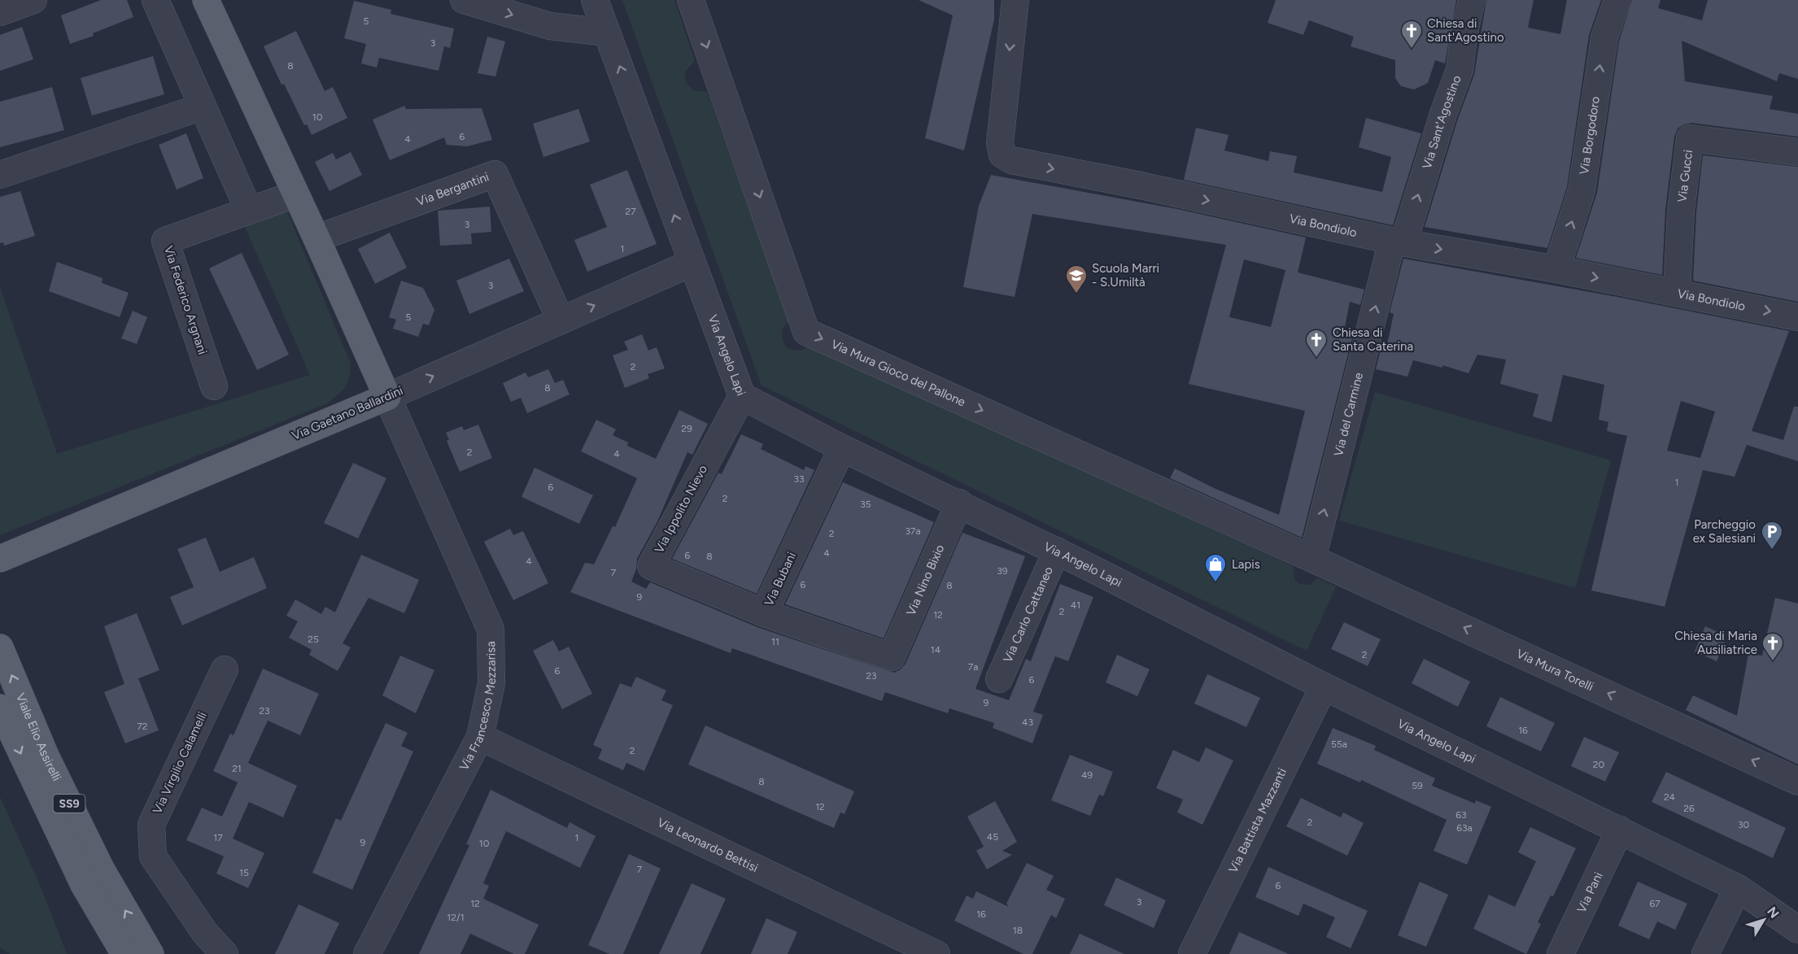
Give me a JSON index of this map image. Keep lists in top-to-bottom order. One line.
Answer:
{"streets":{"main road":["Via Gaetano Ballardini","Viale Elio Assirelli","SS9"],"street":["Via Sant'Agostino","Via Borgodoro","Via Gucci","Via Bergantini","Via Bondiolo","Via Federico Argnani","Via Angelo Lapi","Via Mura Gioco del Pallone","Via del Carmine","Via Ippolito Nievo","Via Bubani","Via Nino Bixio","Via Carlo Cattaneo","Via Mura Torelli","Via Francesco Mezzarisa","Via Virgilio Calamelli","Via Battista Mazzanti","Via Leonardo Bettisi","Via Pani"]},"crossings":[["Via Sant'Agostino","Via Bondiolo"],["Via Sant'Agostino","Via del Carmine"],["Via Borgodoro","Via Bondiolo"],["Via Gucci","Via Bondiolo"],["Via Bergantini","Via Gaetano Ballardini"],["Via Bondiolo","Via del Carmine"],["Via Angelo Lapi","Via Gaetano Ballardini"],["Via Angelo Lapi","Via Ippolito Nievo"],["Via Angelo Lapi","Via Bubani"],["Via Angelo Lapi","Via Nino Bixio"],["Via Angelo Lapi","Via Carlo Cattaneo"],["Via Angelo Lapi","Via Battista Mazzanti"],["Via Angelo Lapi","Via Pani"],["Via Mura Gioco del Pallone","Via del Carmine"],["Via Mura Gioco del Pallone","Via Mura Torelli"],["Via Gaetano Ballardini","Via Francesco Mezzarisa"],["Via del Carmine","Via Mura Torelli"],["Via Ippolito Nievo","Via Bubani"],["Via Bubani","Via Nino Bixio"],["Via Francesco Mezzarisa","Via Leonardo Bettisi"]],"one_way":["Via Sant'Agostino","Via Borgodoro","Via Bondiolo","Via Mura Gioco del Pallone","Via Gaetano Ballardini","Via del Carmine","Via Mura Torelli"],"places":{"church":["Chiesa di Sant'Agostino","Chiesa di Santa Caterina","Chiesa di Maria Ausiliatrice"],"school or university":["Scuola Marri - S.Umiltà"],"parking":["Parcheggio ex Salesiani"],"shop":["Lapis"]},"house_numbers":["5","3","8","10","6","4","27","3","1","3","5","2","8","29","2","4","33","1","6","2","35","37a","2","4","6","8","4","39","7","6","8","9","41","2","12","25","11","14","2","7a","6","23","6","9","23","43","72","16","55a","2","20","21","49","8","59","24","12","26","63","2","30","63a","45","17","1","9","10","7","15","6","3","12","67","16","12/1","18"],"north":"top right"}
